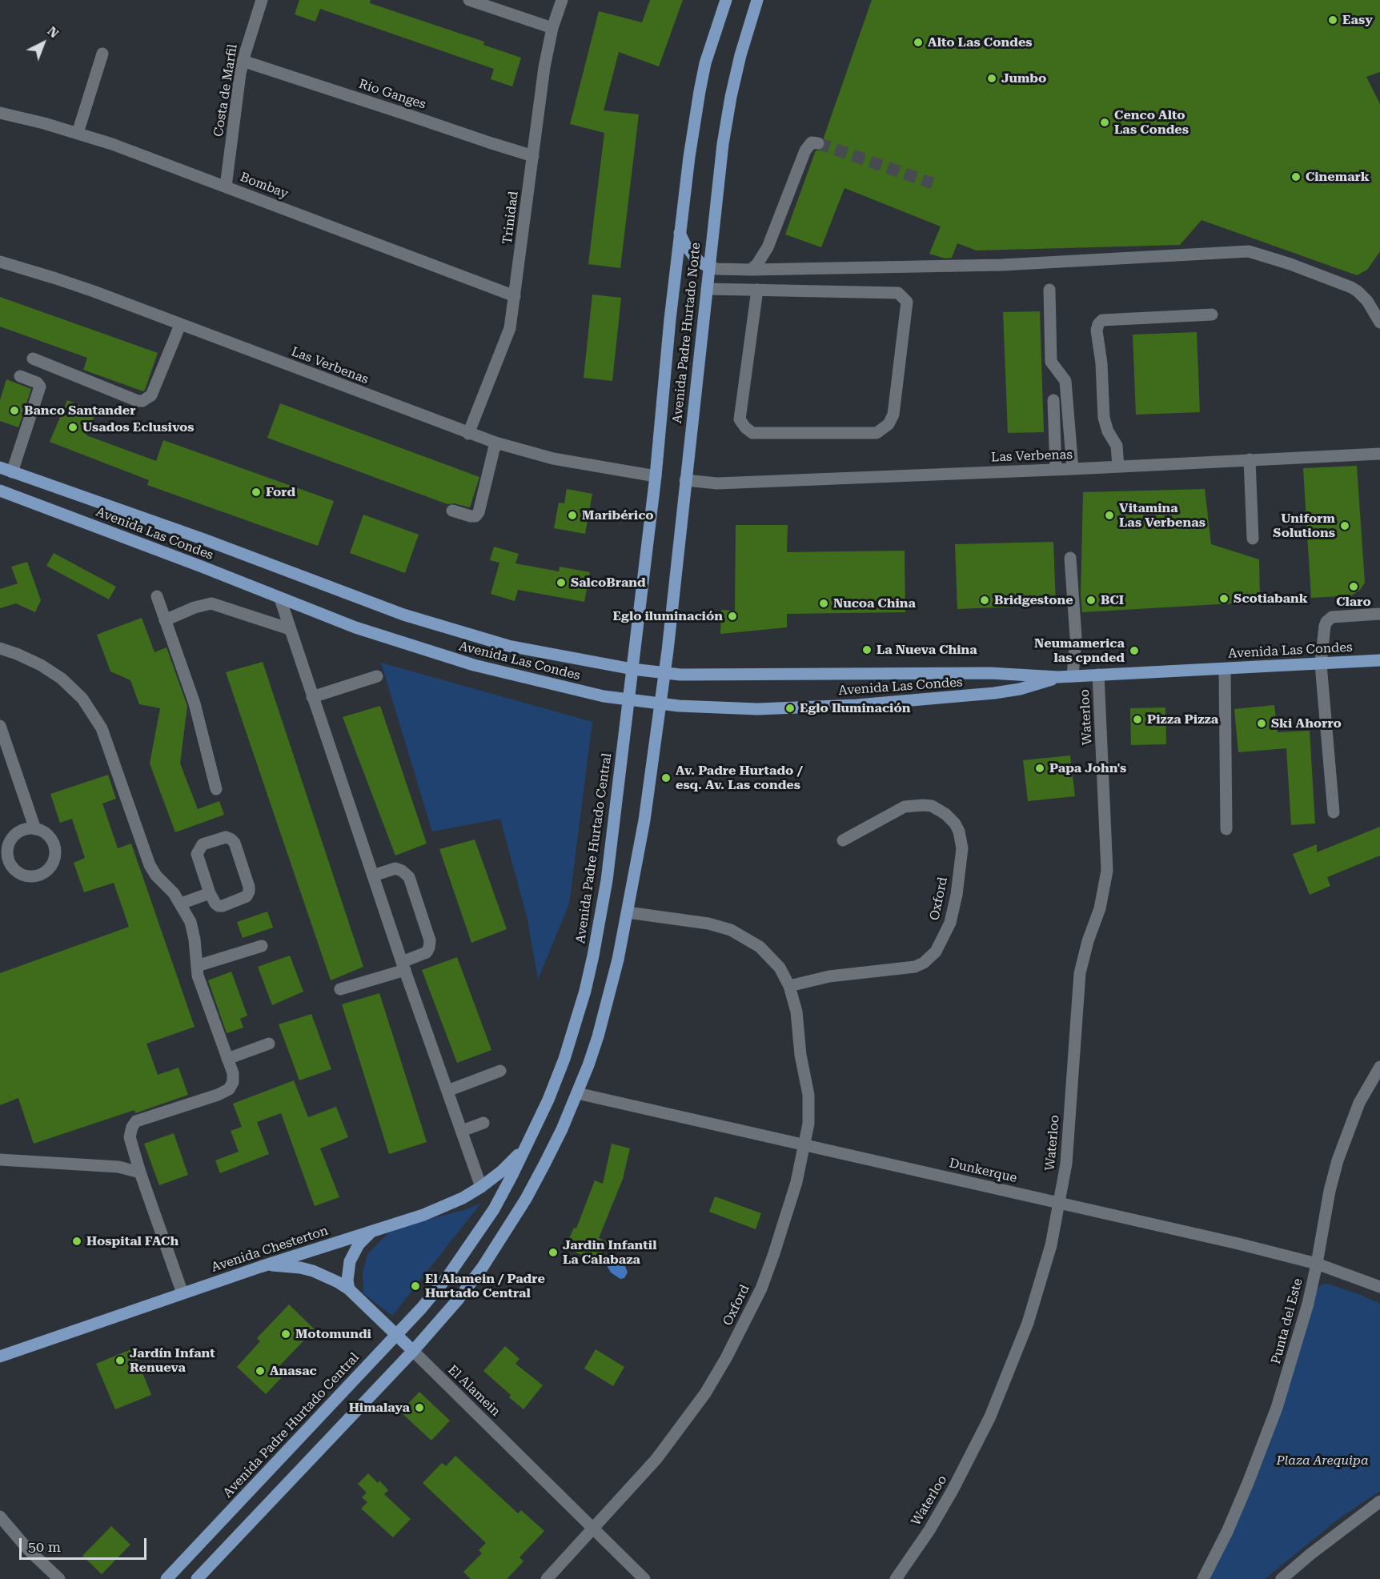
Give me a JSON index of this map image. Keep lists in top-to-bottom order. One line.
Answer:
{"streets":{"main road":["Avenida Padre Hurtado Norte","Avenida Las Condes","Avenida Padre Hurtado Central","Avenida Chesterton","El Alamein"],"street":["Costa de Marfil","Río Ganges","Bombay","Trinidad","Las Verbenas","Waterloo","Oxford","Dunkerque","Punta del Este"]},"crossings":[["Costa de Marfil","Río Ganges"],["Costa de Marfil","Bombay"],["Río Ganges","Trinidad"],["Bombay","Trinidad"],["Trinidad","Las Verbenas"],["Avenida Padre Hurtado Norte","Las Verbenas"],["Avenida Padre Hurtado Norte","Avenida Las Condes"],["Avenida Padre Hurtado Norte","Avenida Padre Hurtado Central"],["Avenida Las Condes","Waterloo"],["Avenida Las Condes","Avenida Padre Hurtado Central"],["Waterloo","Dunkerque"],["Avenida Padre Hurtado Central","Avenida Chesterton"],["Avenida Padre Hurtado Central","El Alamein"],["Oxford","Dunkerque"],["Oxford","El Alamein"],["Dunkerque","Punta del Este"],["Avenida Chesterton","El Alamein"]],"parks":["Plaza Arequipa"],"places":["Easy","Alto Las Condes","Jumbo","Cenco Alto Las Condes","Cinemark","Banco Santander","Usados Eclusivos","Ford","Maribérico","Vitamina Las Verbenas","Uniform Solutions","SalcoBrand","Claro","Scotiabank","Bridgestone","BCI","Nucoa China","Eglo iluminación","La Nueva China","Neumamerica las cpnded","Eglo Iluminación","Pizza Pizza","Ski Ahorro","Papa John's","Av. Padre Hurtado / esq. Av. Las condes","Hospital FACh","Jardin Infantil La Calabaza","El Alamein / Padre Hurtado Central","Motomundi","Jardín Infant Renueva","Anasac","Himalaya"],"scale_bar":"50 m","north":"top right"}
